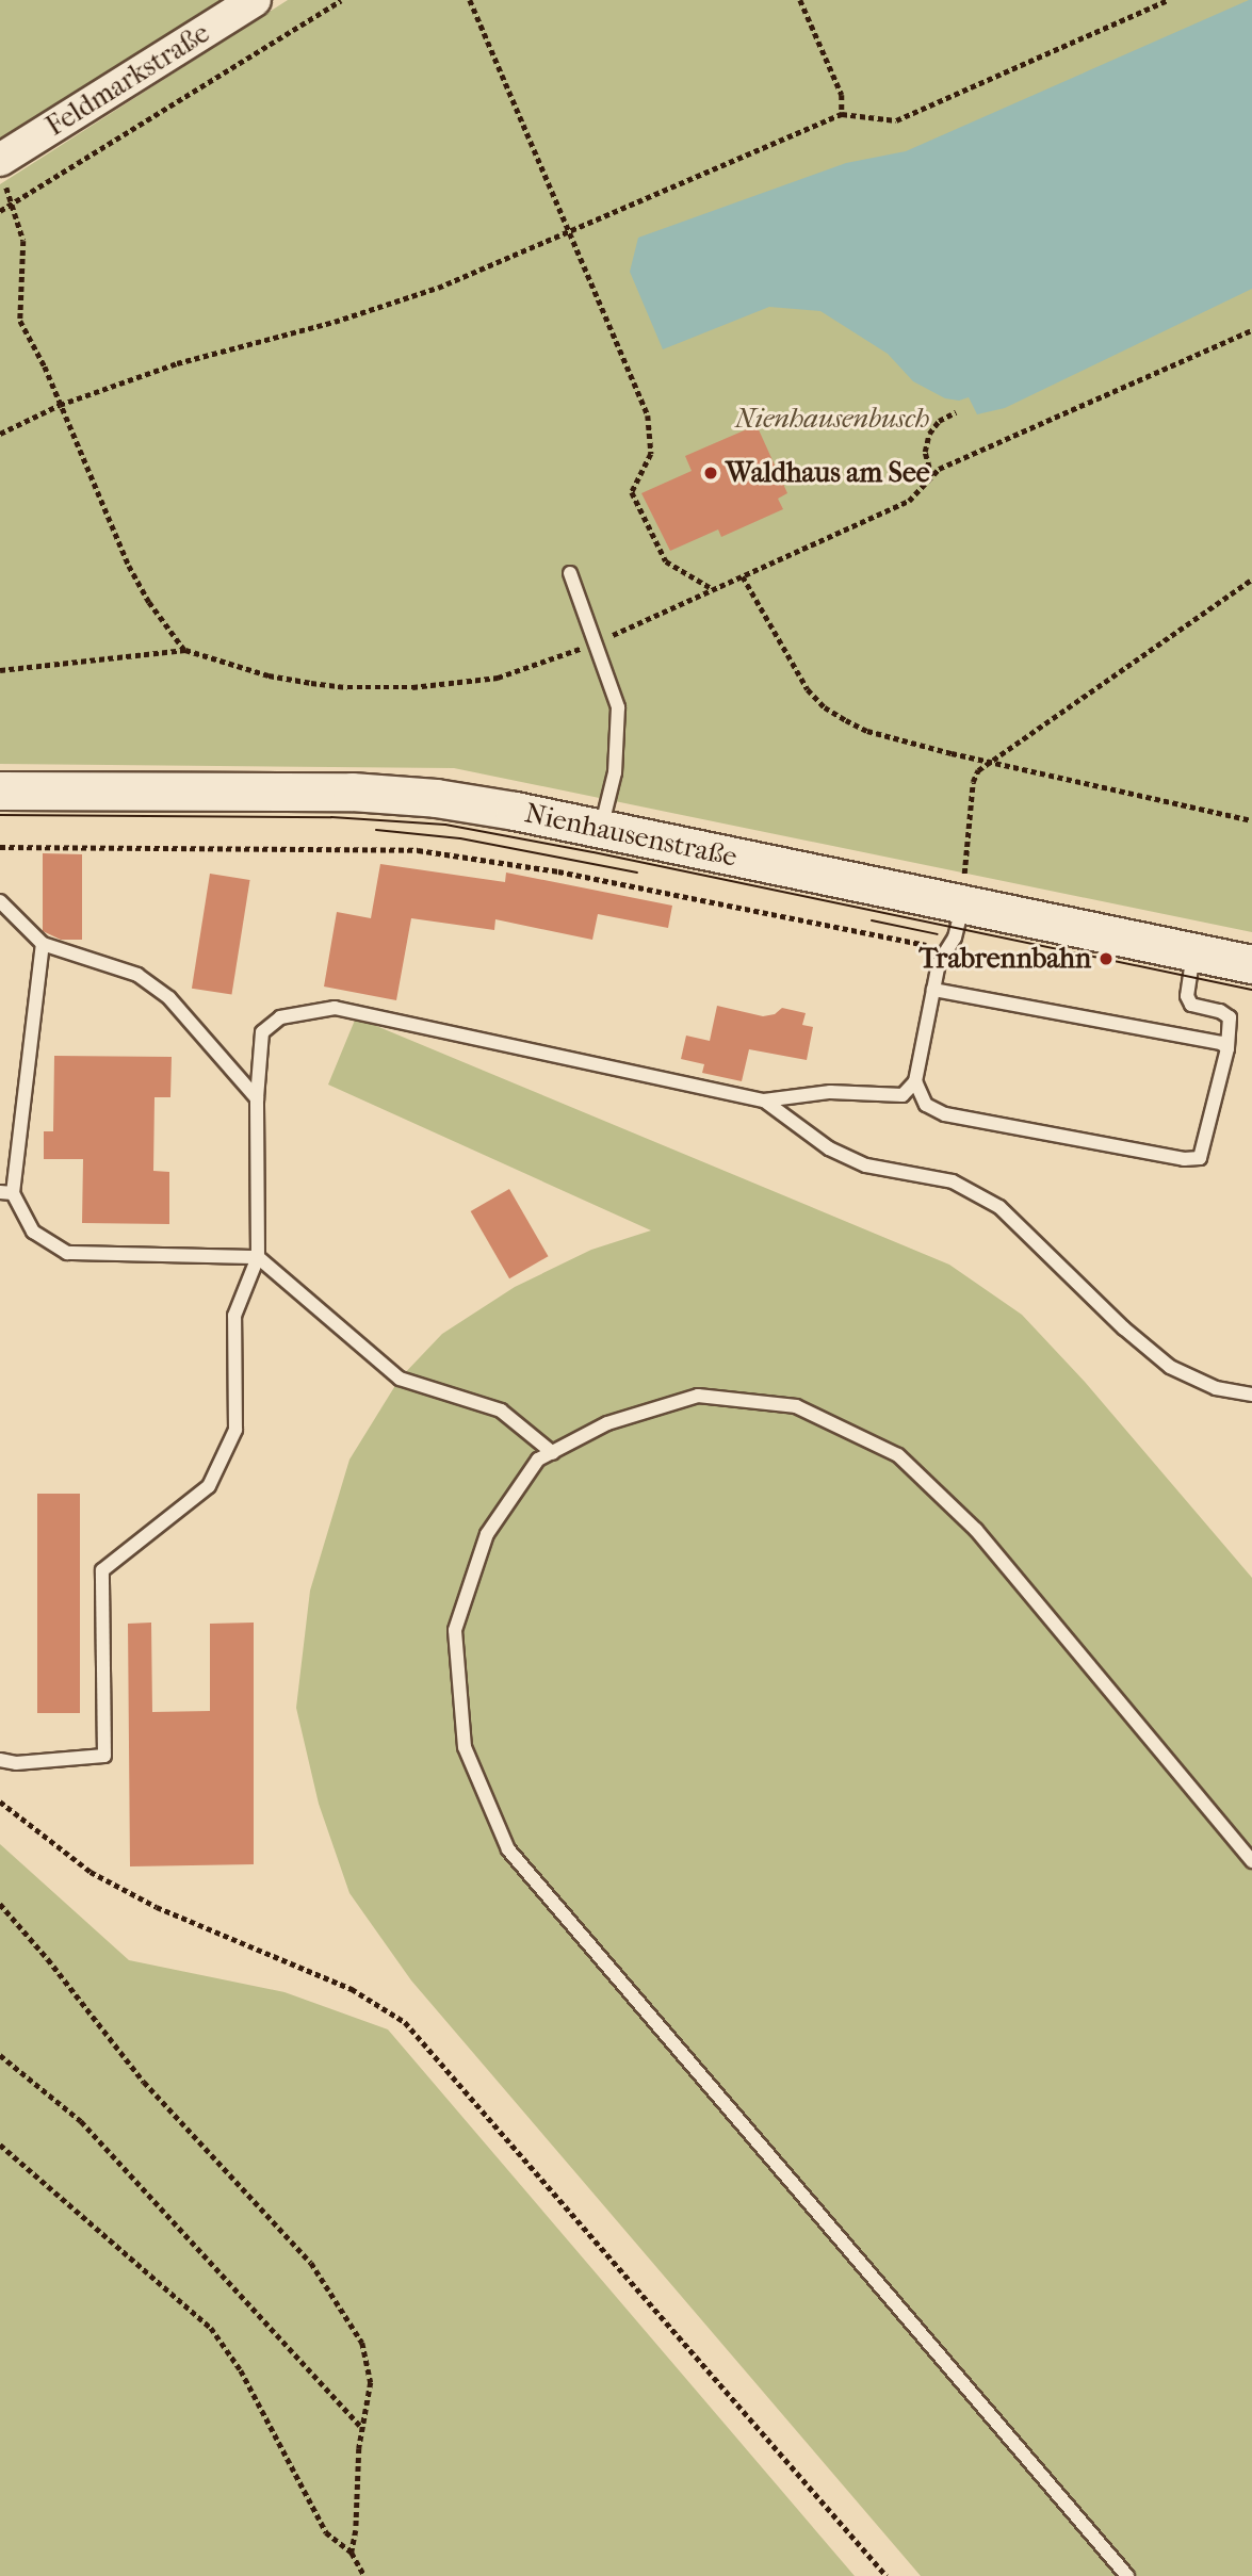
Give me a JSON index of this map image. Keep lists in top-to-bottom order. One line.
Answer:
{"streets":{"main road":["Nienhausenstraße"],"street":["Feldmarkstraße"]},"parks":["Nienhausenbusch"],"places":["Waldhaus am See","Trabrennbahn"]}
